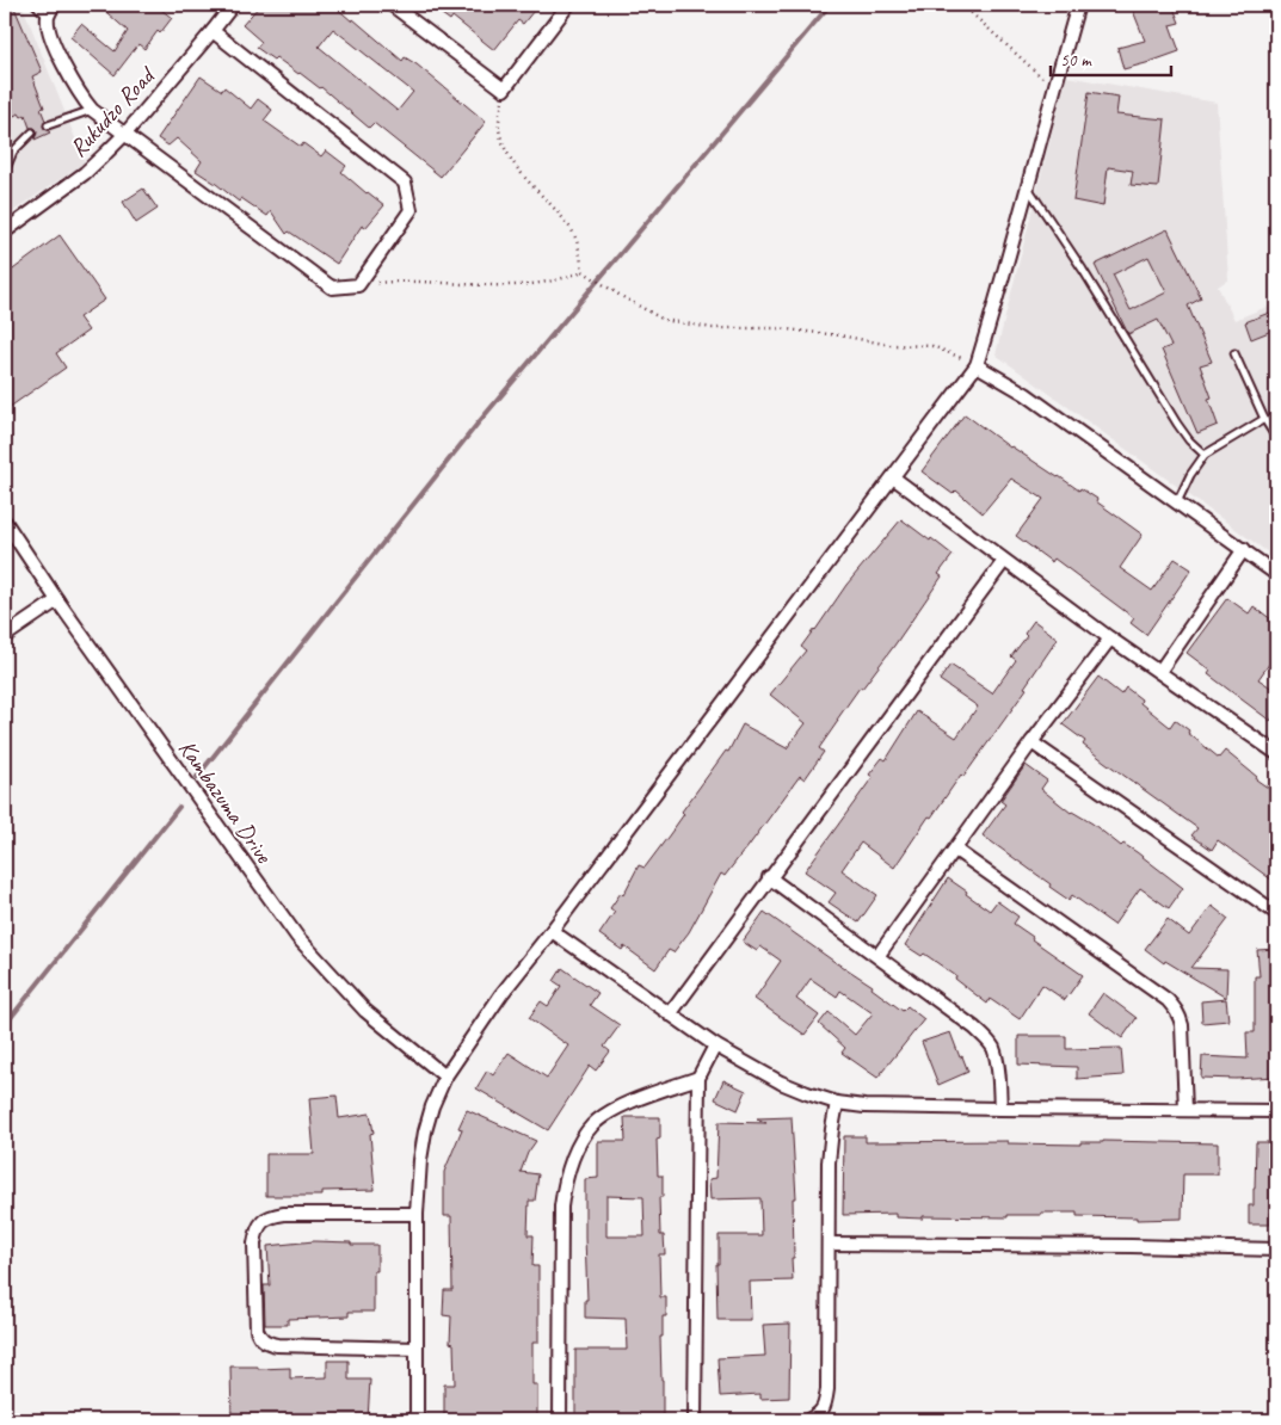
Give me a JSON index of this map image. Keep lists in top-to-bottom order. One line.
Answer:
{"streets":{"street":["Rukudzo Road","Kambazuma Drive"]},"scale_bar":"50 m"}
